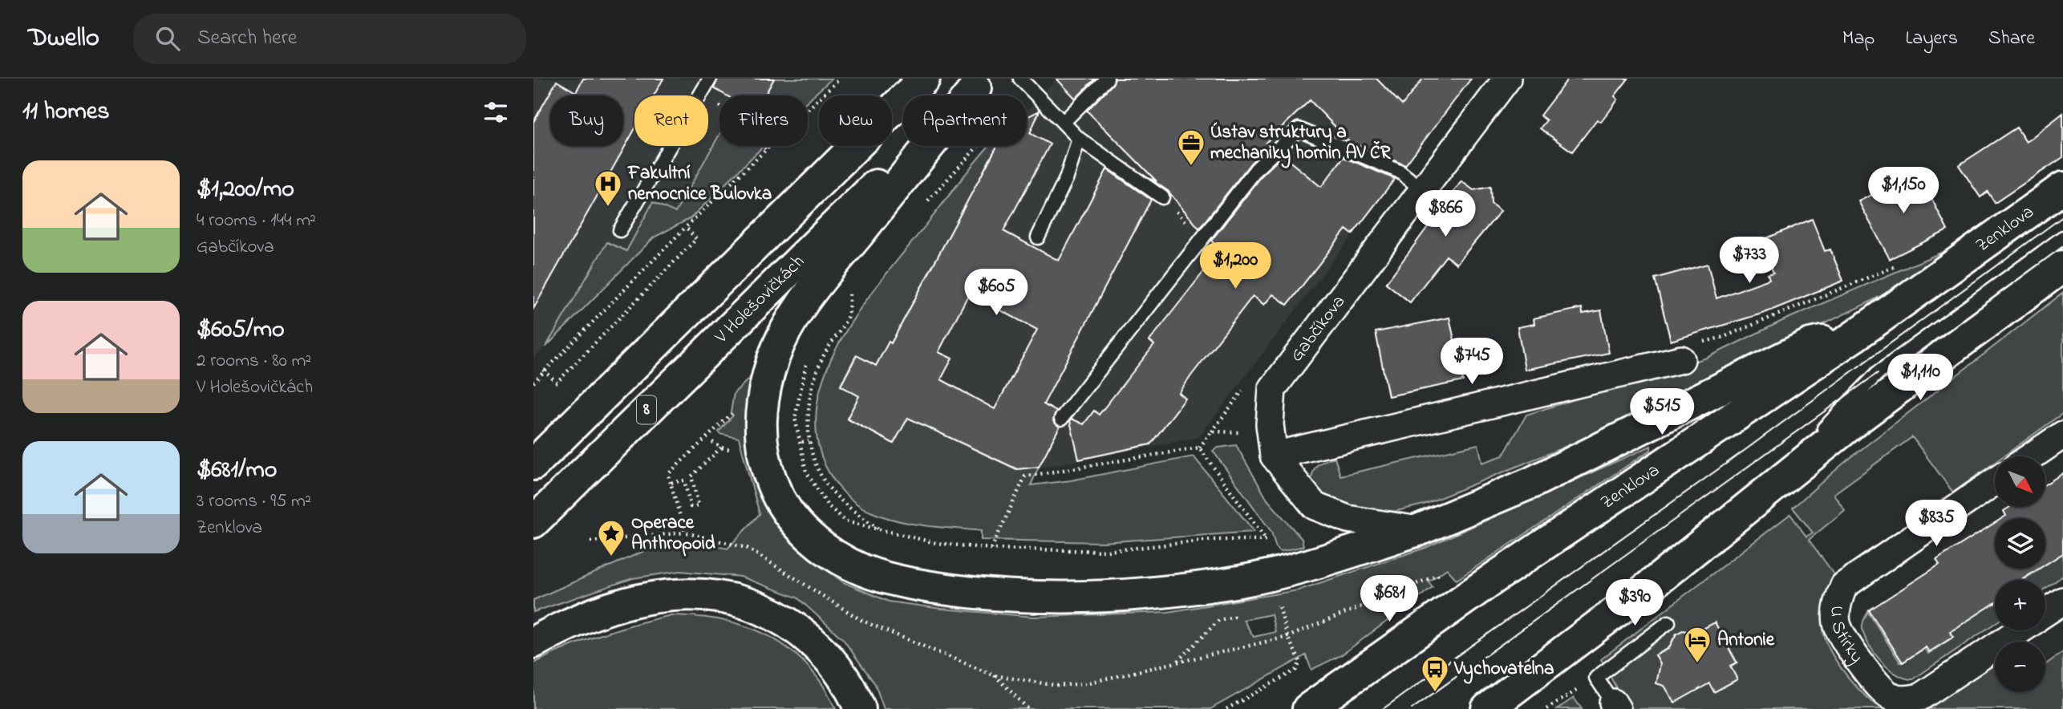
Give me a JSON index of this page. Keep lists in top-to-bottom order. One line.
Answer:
{"streets":{"main road":["Zenklova","V Holešovičkách","8"],"street":["Gabčíkova","U Stírky"]},"places":{"office":["Ústav struktury a mechaniky hornin AV ČR"],"hospital":["Fakultní nemocnice Bulovka"],"place":["Operace Anthropoid"],"hotel":["Antonie"],"bus stop":["Vychovatelna"]},"north":"bottom right","page":{"header":"Dwello","search":"Search here","nav":["Map","Layers","Share"],"heading":"11 homes","chip":["Buy","Rent","Filters","New","Apartment"],"list":[{"name":"$1,200/mo","note":"4 rooms · 144 m² · Gabčíkova"},{"name":"$605/mo","note":"2 rooms · 80 m² · V Holešovičkách"},{"name":"$681/mo","note":"3 rooms · 95 m² · Zenklova"}],"price":["$1,150","$866","$733","$1,200","$605","$745","$1,110","$515","$835","$681","$390"],"map_buttons":["+","−"]}}
